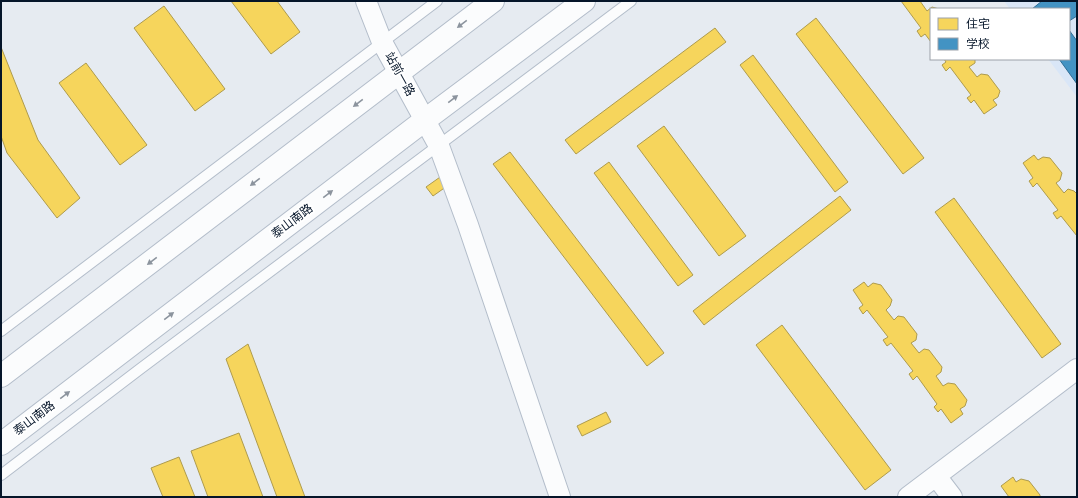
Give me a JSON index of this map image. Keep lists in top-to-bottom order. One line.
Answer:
{"streets":{"street":["站前一路","泰山南路"]},"crossings":[["站前一路","泰山南路"]],"legend":["住宅","学校"]}
